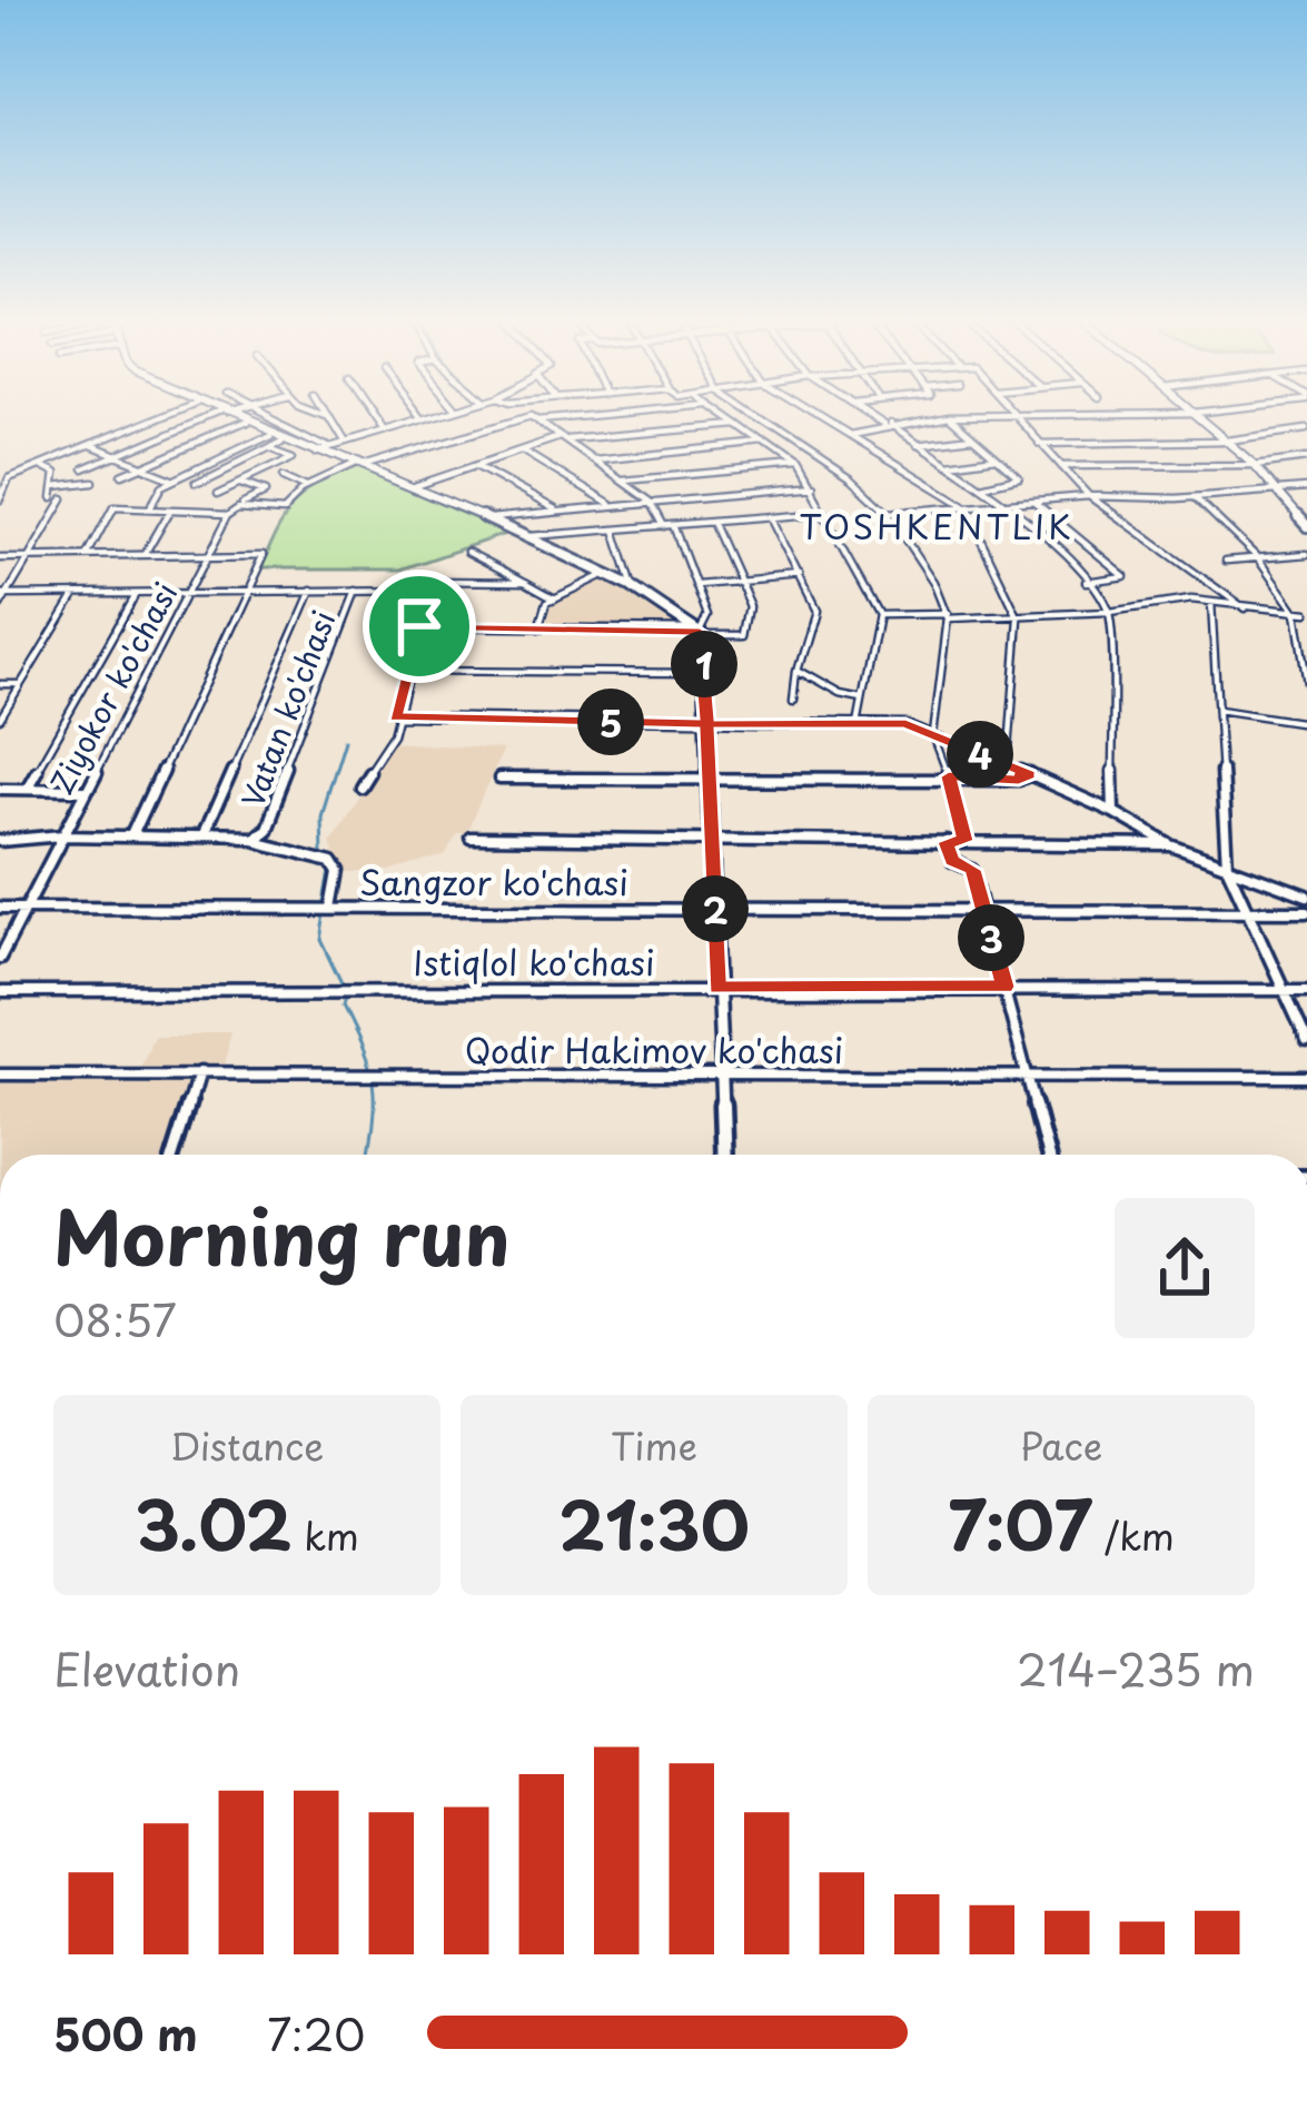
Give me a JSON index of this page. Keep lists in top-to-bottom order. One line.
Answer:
{"streets":{"street":["Ziyokor ko'chasi","Vatan ko'chasi","Sangzor ko'chasi","Istiqlol ko'chasi","Qodir Hakimov ko'chasi"]},"crossings":[["Ziyokor ko'chasi","Sangzor ko'chasi"]],"districts":["TOSHKENTLIK"],"page":{"pins":["1","5","4","2","3"],"heading":["Morning run","08:57"],"stats":[["Distance","3.02 km"],["Time","21:30"],["Pace","7:07 /km"]],"chart":["Elevation","214–235 m"],"list":[{"name":"500 m","note":"7:20"}]}}
